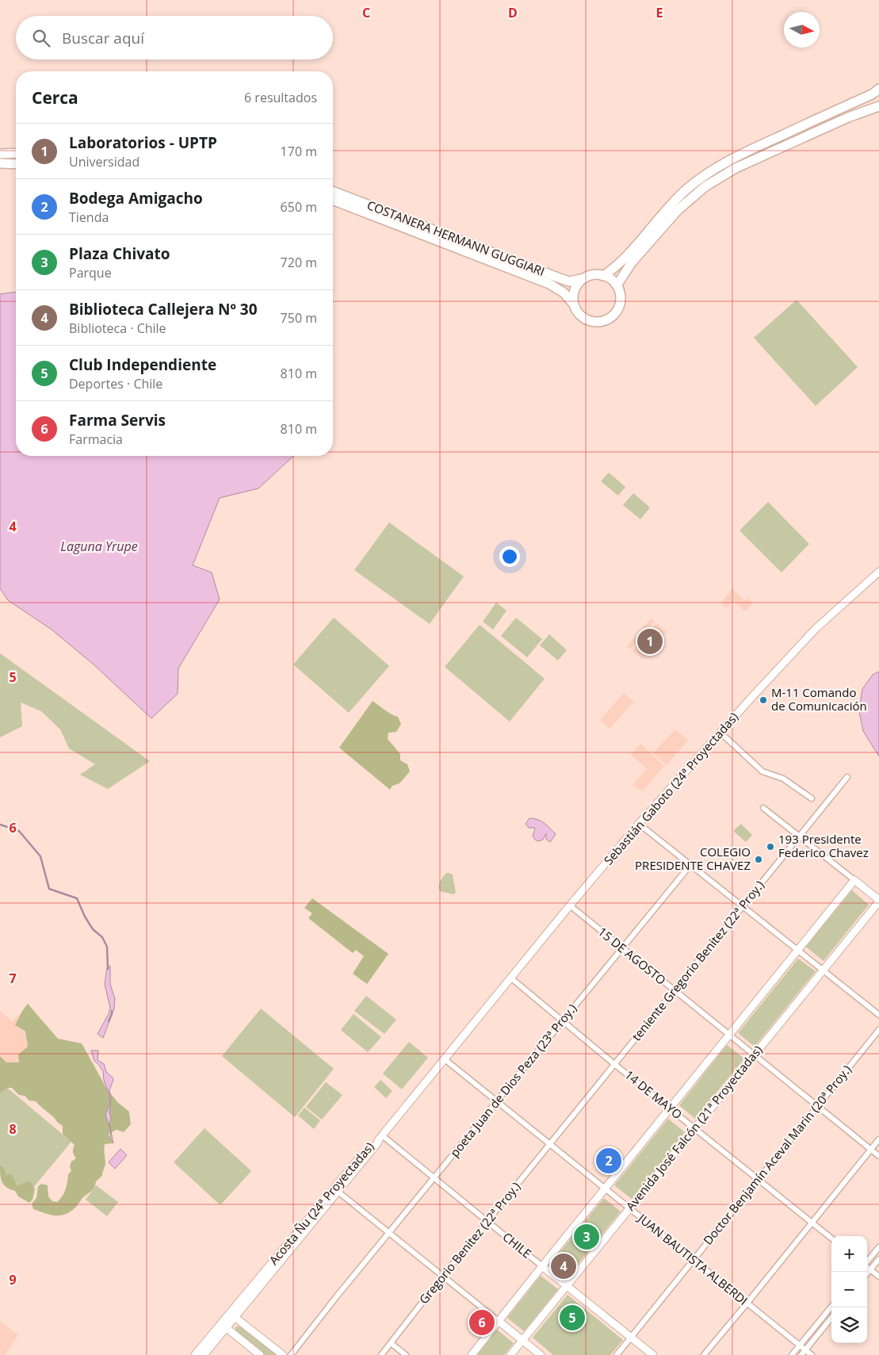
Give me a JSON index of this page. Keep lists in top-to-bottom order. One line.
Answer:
{"streets":{"highway":["COSTANERA HERMANN GUGGIARI"],"street":["Sebastián Gaboto (24ª Proyectadas)","15 DE AGOSTO","teniente Gregorio Benitez (22ª Proy.)","poeta Juan de Dios Peza (23ª Proy.)","14 DE MAYO","Avenida José Falcón (21ª Proyectadas)","Doctor Benjamín Aceval Marin (20ª Proy.)","Acosta Ñu (24ª Proyectadas)","Gregorio Benitez (22ª Proy.)","CHILE","JUAN BAUTISTA ALBERDI"]},"crossings":[["Sebastián Gaboto (24ª Proyectadas)","15 DE AGOSTO"],["Sebastián Gaboto (24ª Proyectadas)","14 DE MAYO"],["Sebastián Gaboto (24ª Proyectadas)","JUAN BAUTISTA ALBERDI"],["15 DE AGOSTO","teniente Gregorio Benitez (22ª Proy.)"],["15 DE AGOSTO","poeta Juan de Dios Peza (23ª Proy.)"],["15 DE AGOSTO","Avenida José Falcón (21ª Proyectadas)"],["15 DE AGOSTO","Doctor Benjamín Aceval Marin (20ª Proy.)"],["teniente Gregorio Benitez (22ª Proy.)","14 DE MAYO"],["teniente Gregorio Benitez (22ª Proy.)","Gregorio Benitez (22ª Proy.)"],["teniente Gregorio Benitez (22ª Proy.)","JUAN BAUTISTA ALBERDI"],["poeta Juan de Dios Peza (23ª Proy.)","14 DE MAYO"],["poeta Juan de Dios Peza (23ª Proy.)","CHILE"],["poeta Juan de Dios Peza (23ª Proy.)","JUAN BAUTISTA ALBERDI"],["14 DE MAYO","Avenida José Falcón (21ª Proyectadas)"],["14 DE MAYO","Doctor Benjamín Aceval Marin (20ª Proy.)"],["Avenida José Falcón (21ª Proyectadas)","CHILE"],["Avenida José Falcón (21ª Proyectadas)","JUAN BAUTISTA ALBERDI"],["Doctor Benjamín Aceval Marin (20ª Proy.)","CHILE"],["Doctor Benjamín Aceval Marin (20ª Proy.)","JUAN BAUTISTA ALBERDI"],["Acosta Ñu (24ª Proyectadas)","CHILE"],["Gregorio Benitez (22ª Proy.)","CHILE"],["Gregorio Benitez (22ª Proy.)","JUAN BAUTISTA ALBERDI"]],"water":["Laguna Yrupe"],"places":["M-11 Comando de Comunicación","193 Presidente Federico Chavez","COLEGIO PRESIDENTE CHAVEZ"],"north":"right","page":{"search":"Buscar aquí","heading":["Cerca","6 resultados"],"list":[{"mark":"1","name":"Laboratorios - UPTP","note":"Universidad","value":"170 m"},{"mark":"2","name":"Bodega Amigacho","note":"Tienda","value":"650 m"},{"mark":"3","name":"Plaza Chivato","note":"Parque","value":"720 m"},{"mark":"4","name":"Biblioteca Callejera Nº 30","note":"Biblioteca · Chile","value":"750 m"},{"mark":"5","name":"Club Independiente","note":"Deportes · Chile","value":"810 m"},{"mark":"6","name":"Farma Servis","note":"Farmacia","value":"810 m"}],"pins":["1","2","3","4","5","6"],"map_buttons":["+","−"]},"grid":{"columns":["C","D","E"],"rows":["4","5","6","7","8","9"]}}
